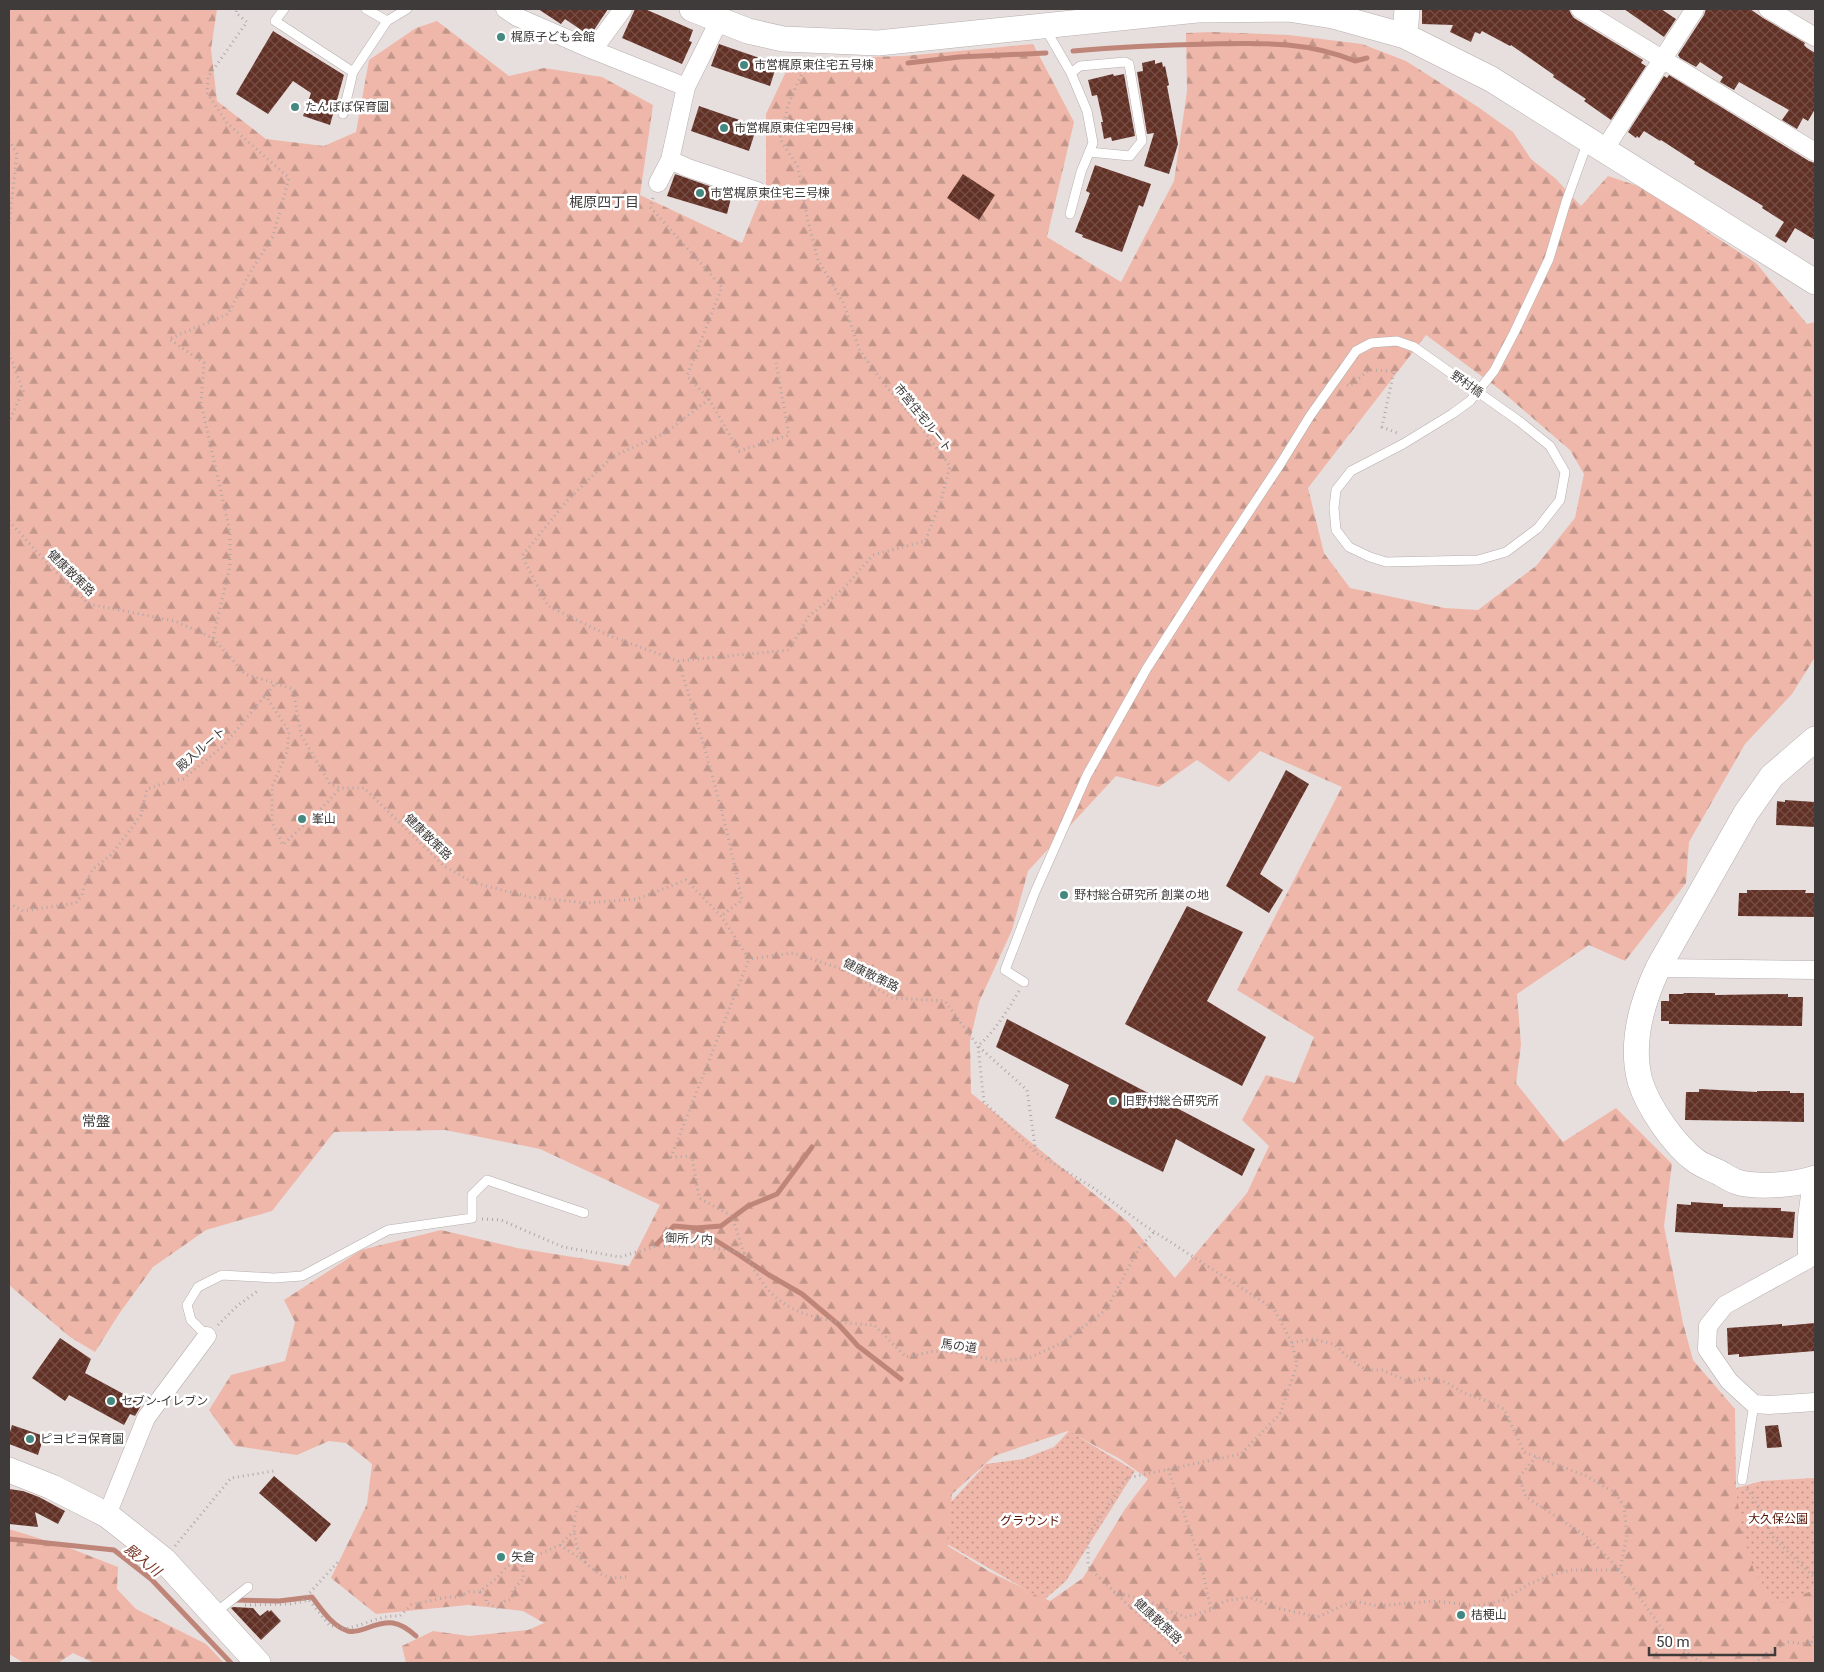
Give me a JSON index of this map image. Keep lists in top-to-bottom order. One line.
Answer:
{"streets":{"lane":["野村橋"],"path":["市営住宅ルート","健康散策路","殿入ルート","御所ノ内","馬の道"]},"crossings":[["健康散策路","殿入ルート"],["御所ノ内","馬の道"]],"districts":["梶原四丁目","常盤"],"water":["殿入川"],"parks":["大久保公園","グラウンド"],"places":["梶原子ども会館","市営梶原東住宅五号棟","たんぽぽ保育園","市営梶原東住宅四号棟","市営梶原東住宅三号棟","峯山","野村総合研究所 創業の地","旧野村総合研究所","セブン-イレブン","ピヨピヨ保育園","矢倉","桔梗山"],"scale_bar":"50 m"}
